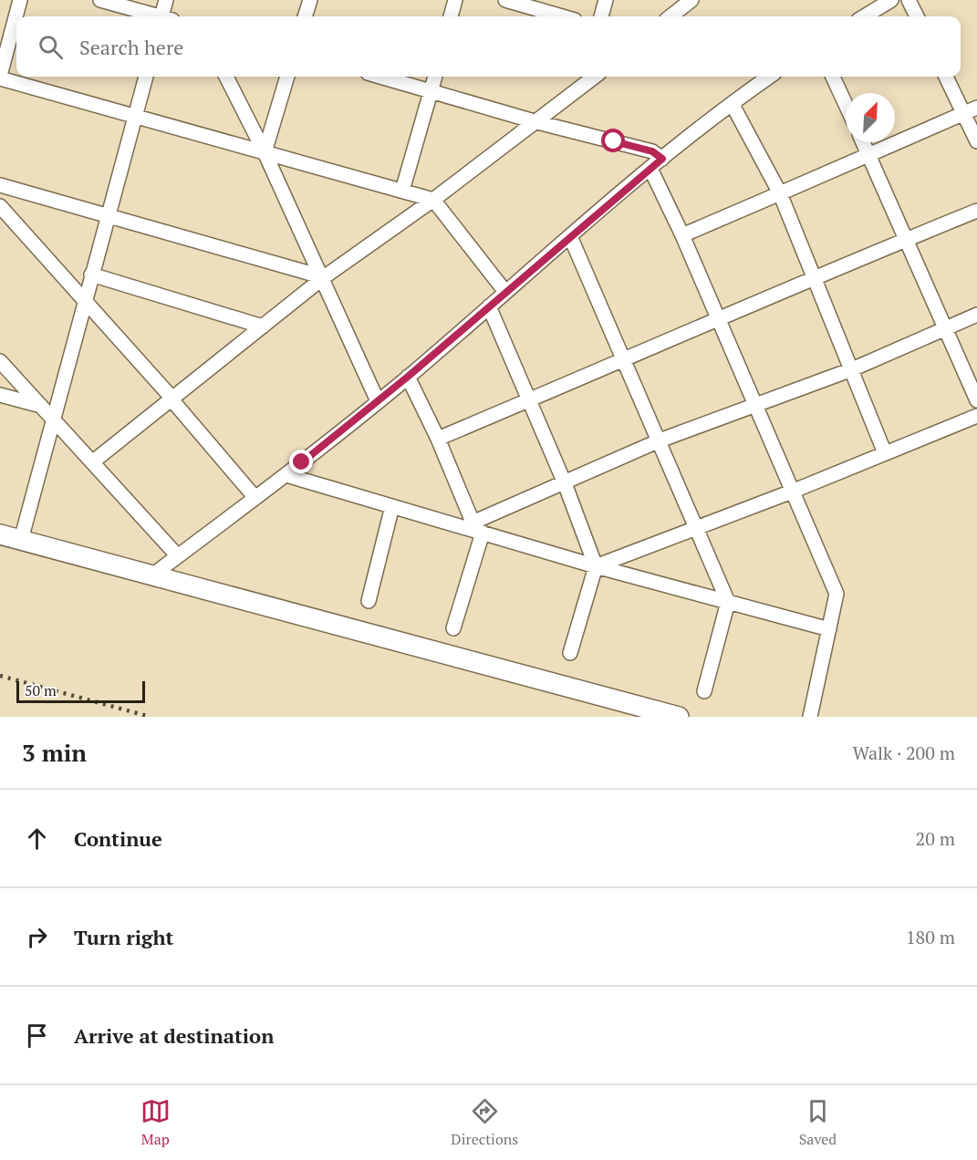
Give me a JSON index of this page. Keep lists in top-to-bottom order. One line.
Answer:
{"scale_bar":"50 m","north":"top right","page":{"search":"Search here","scale":"50 m","heading":["3 min","Walk · 200 m"],"list":[["Continue","20 m"],["Turn right","180 m"],"Arrive at destination"],"nav":["Map","Directions","Saved"]}}
